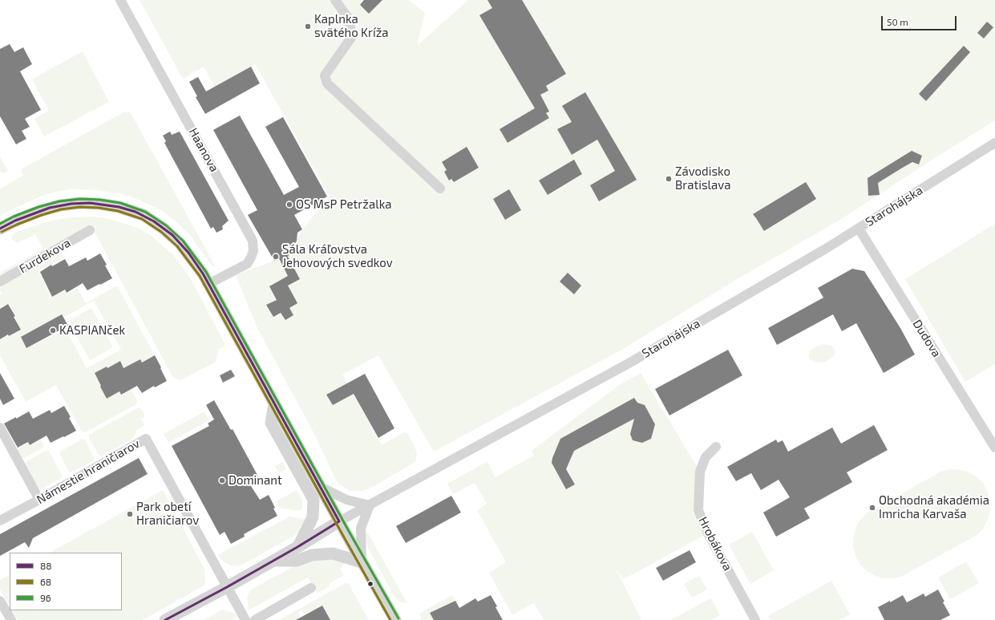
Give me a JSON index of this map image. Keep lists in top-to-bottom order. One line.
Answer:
{"streets":{"street":["Haanova","Starohájska","Furdekova","Dudova","Námestie hraničiarov","Hrobákova"]},"crossings":[["Starohájska","Dudova"]],"places":["Kaplnka svätého Kríža","Závodisko Bratislava","OS MsP Petržalka","Sála Kráľovstva Jehovových svedkov","KASPIANček","Dominant","Obchodná akadémia Imricha Karvaša","Park obetí Hraničiarov"],"lines":["transit line 96","transit line 88","transit line 68"],"legend":["88","68","96"],"scale_bar":"50 m"}
